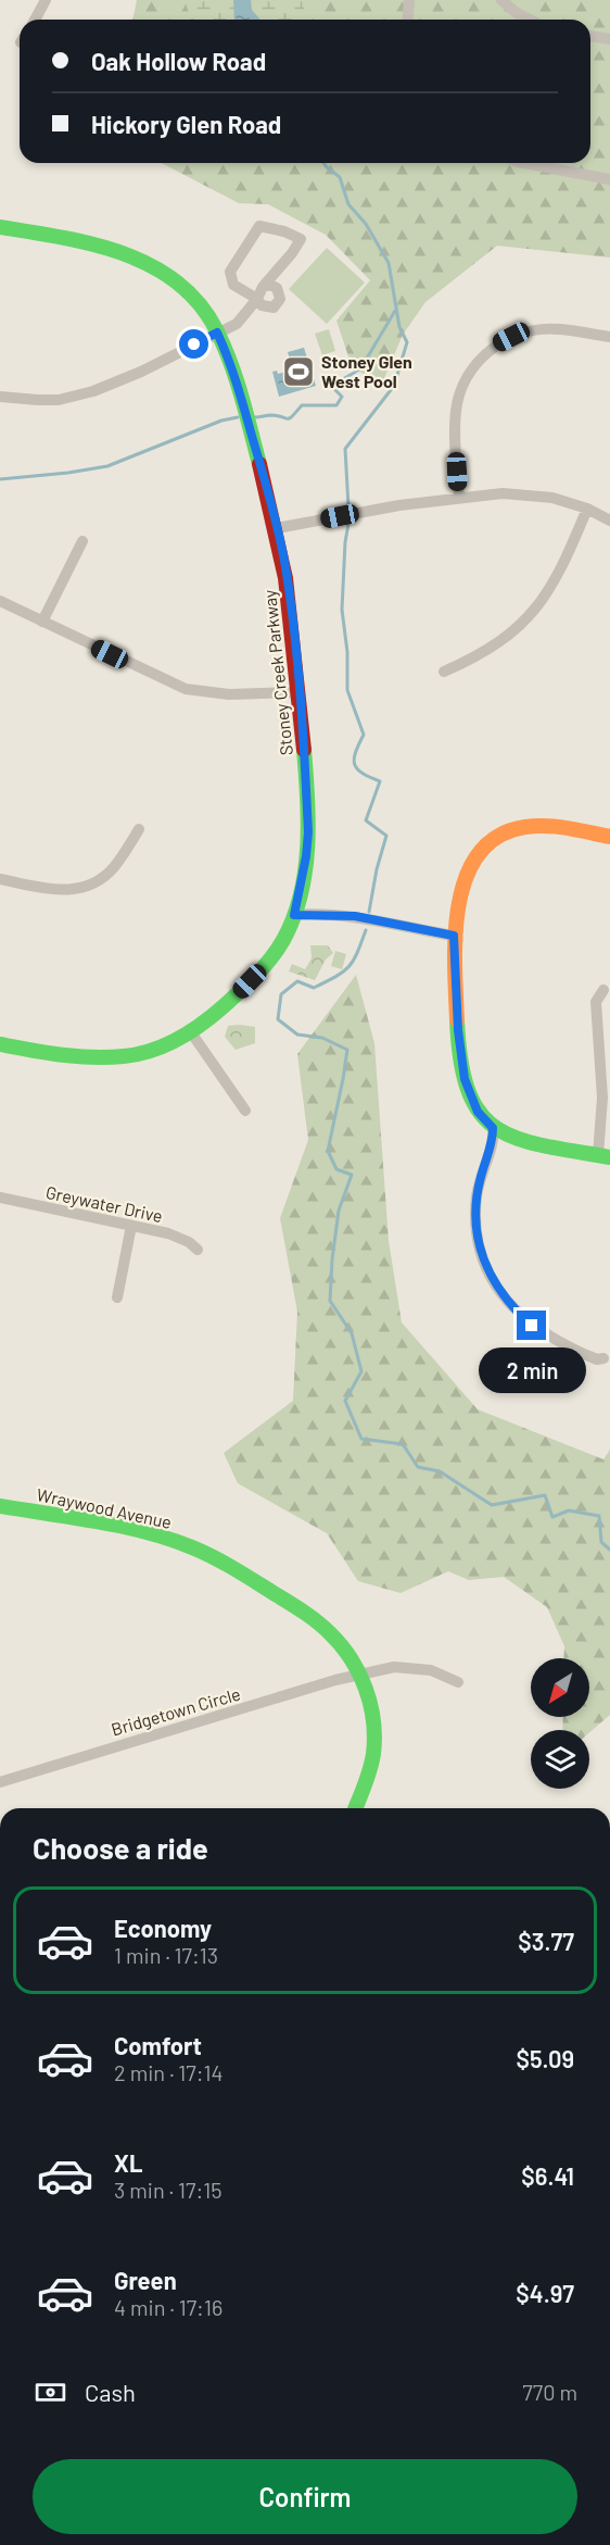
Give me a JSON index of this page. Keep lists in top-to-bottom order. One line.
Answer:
{"streets":{"street":["Stoney Creek Parkway","Greywater Drive","Wraywood Avenue","Bridgetown Circle"]},"crossings":[["Wraywood Avenue","Bridgetown Circle"]],"places":{"sports":["Stoney Glen West Pool"]},"north":"bottom left","page":{"banner":["Oak Hollow Road","Hickory Glen Road"],"bubble":"2 min","heading":"Choose a ride","list":[{"name":"Economy","note":"1 min · 17:13","value":"$3.77"},{"name":"Comfort","note":"2 min · 17:14","value":"$5.09"},{"name":"XL","note":"3 min · 17:15","value":"$6.41"},{"name":"Green","note":"4 min · 17:16","value":"$4.97"}],"pay":["Cash","770 m"],"buttons":"Confirm"}}
